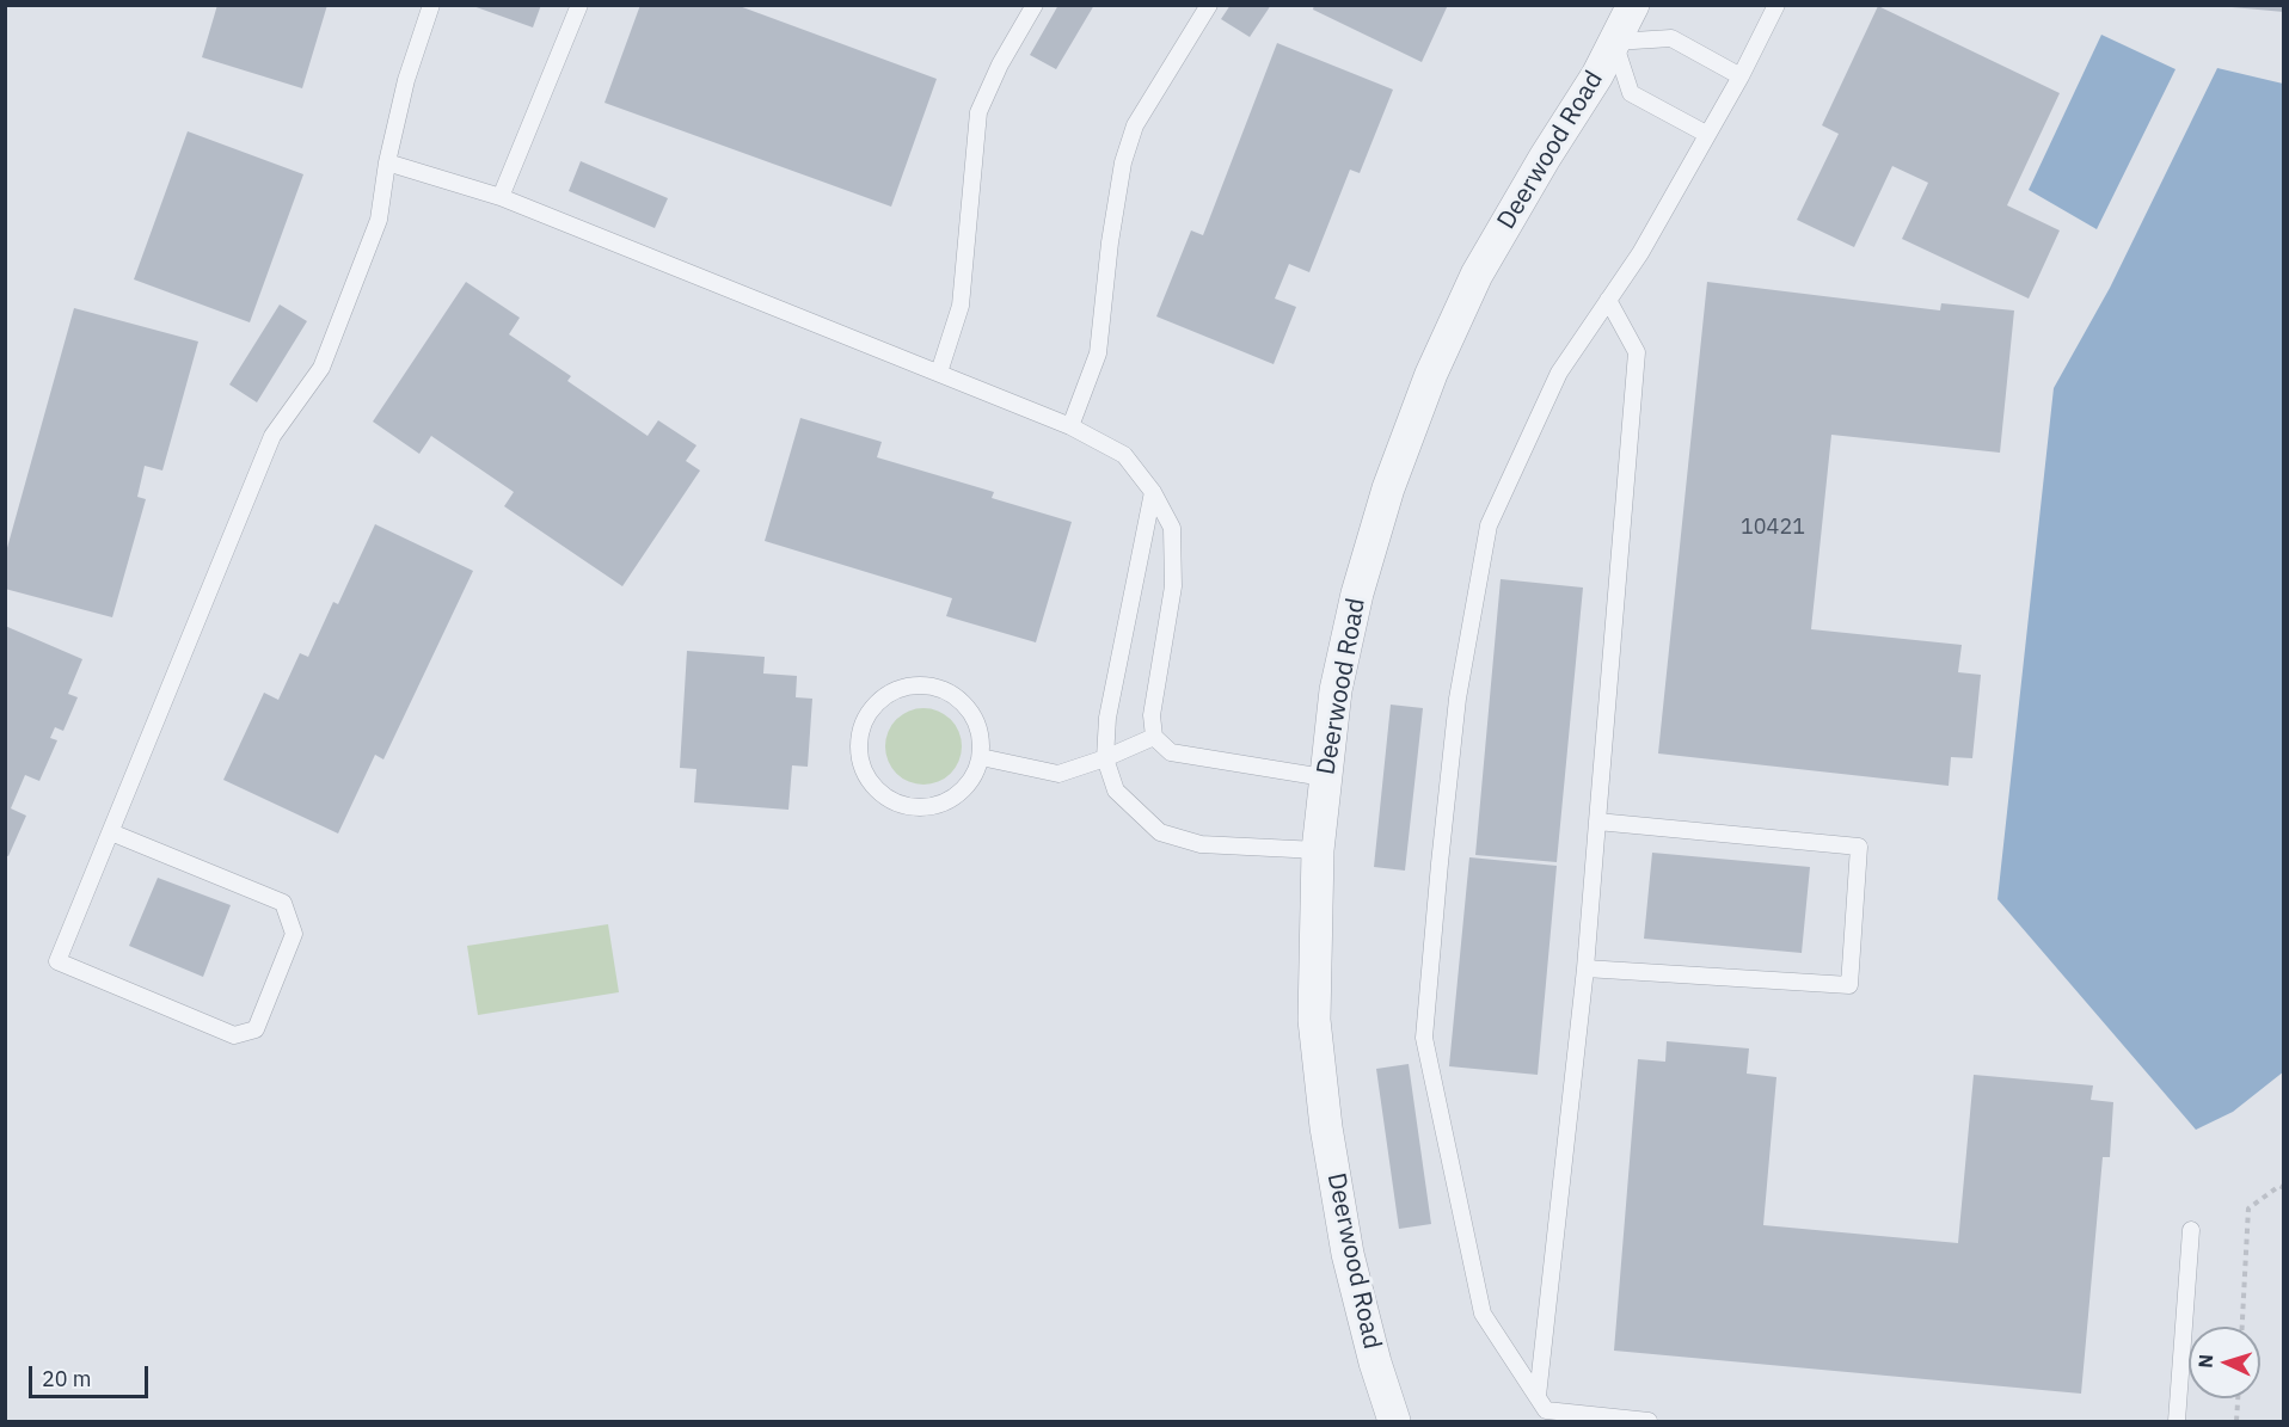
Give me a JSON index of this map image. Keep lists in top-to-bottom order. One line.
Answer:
{"streets":{"street":["Deerwood Road"]},"house_numbers":["10421"],"scale_bar":"20 m","north":"left"}
